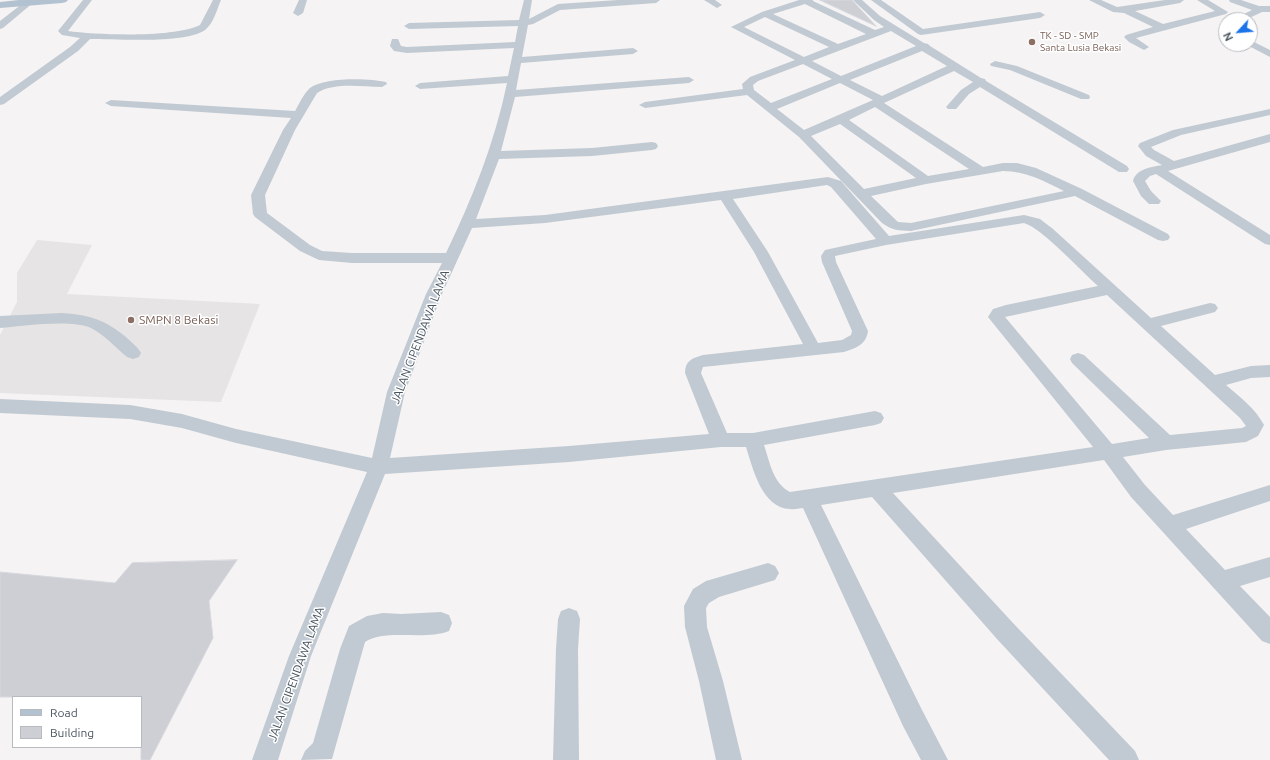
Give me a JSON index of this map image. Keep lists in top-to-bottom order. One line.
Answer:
{"streets":{"street":["JALAN CIPENDAWA LAMA"]},"places":["TK - SD - SMP Santa Lusia Bekasi","SMPN 8 Bekasi"],"legend":["Road","Building"],"north":"bottom left"}
